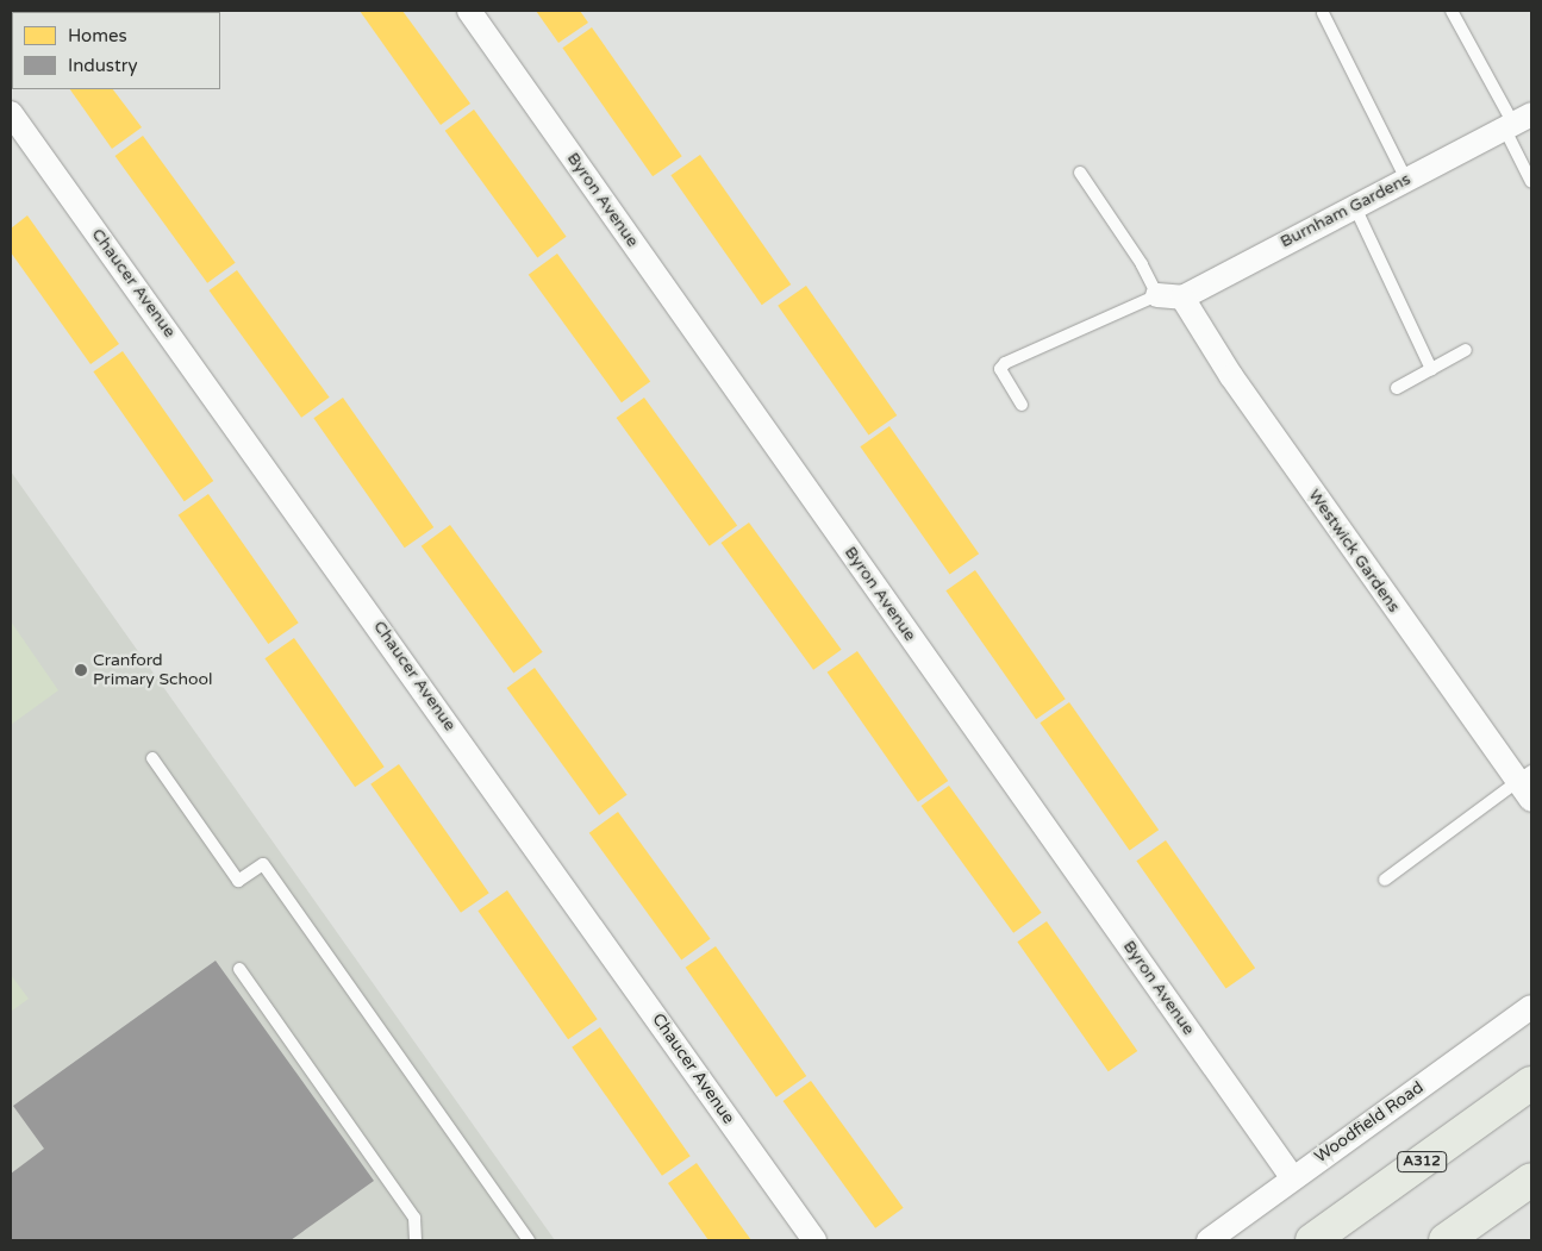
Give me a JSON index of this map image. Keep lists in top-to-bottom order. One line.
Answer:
{"streets":{"highway":["A312"],"street":["Byron Avenue","Burnham Gardens","Chaucer Avenue","Westwick Gardens","Woodfield Road"]},"crossings":[["Byron Avenue","Woodfield Road"],["Burnham Gardens","Westwick Gardens"]],"places":["Cranford Primary School"],"legend":["Homes","Industry"]}
